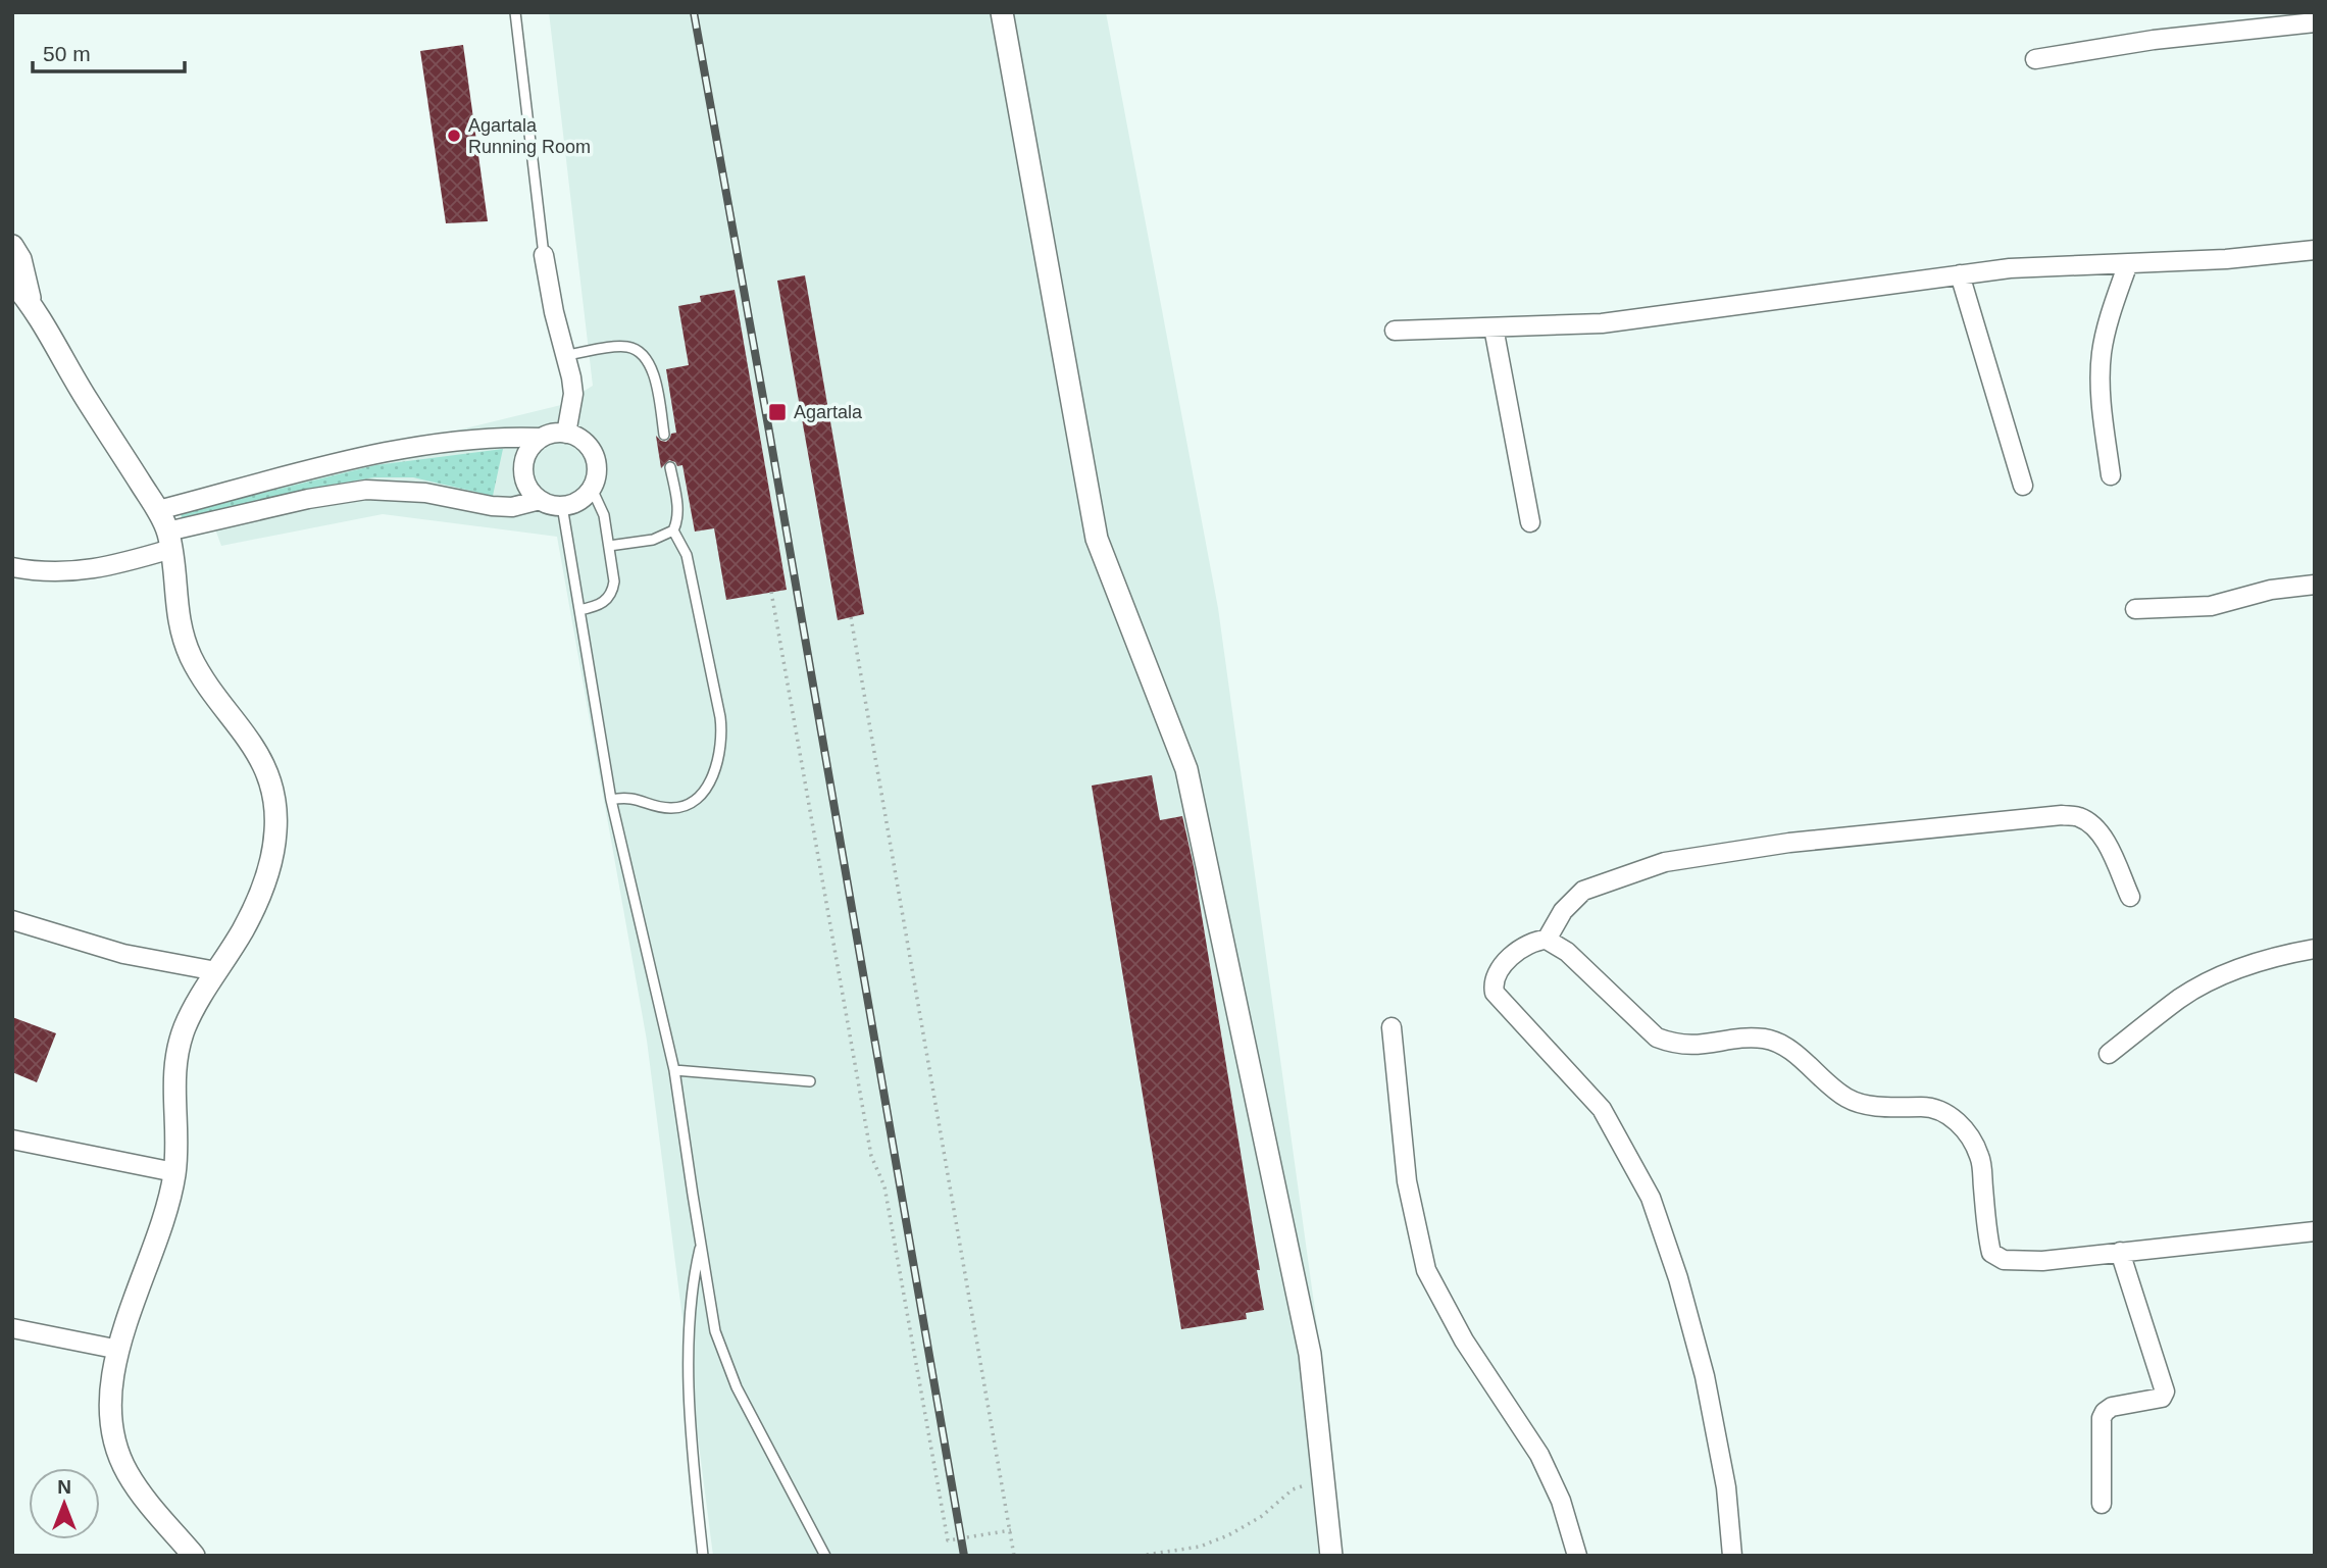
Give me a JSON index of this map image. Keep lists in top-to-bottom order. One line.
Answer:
{"places":{"other":["Agartala Running Room"],"transit":["Agartala"]},"scale_bar":"50 m","north":"top"}
